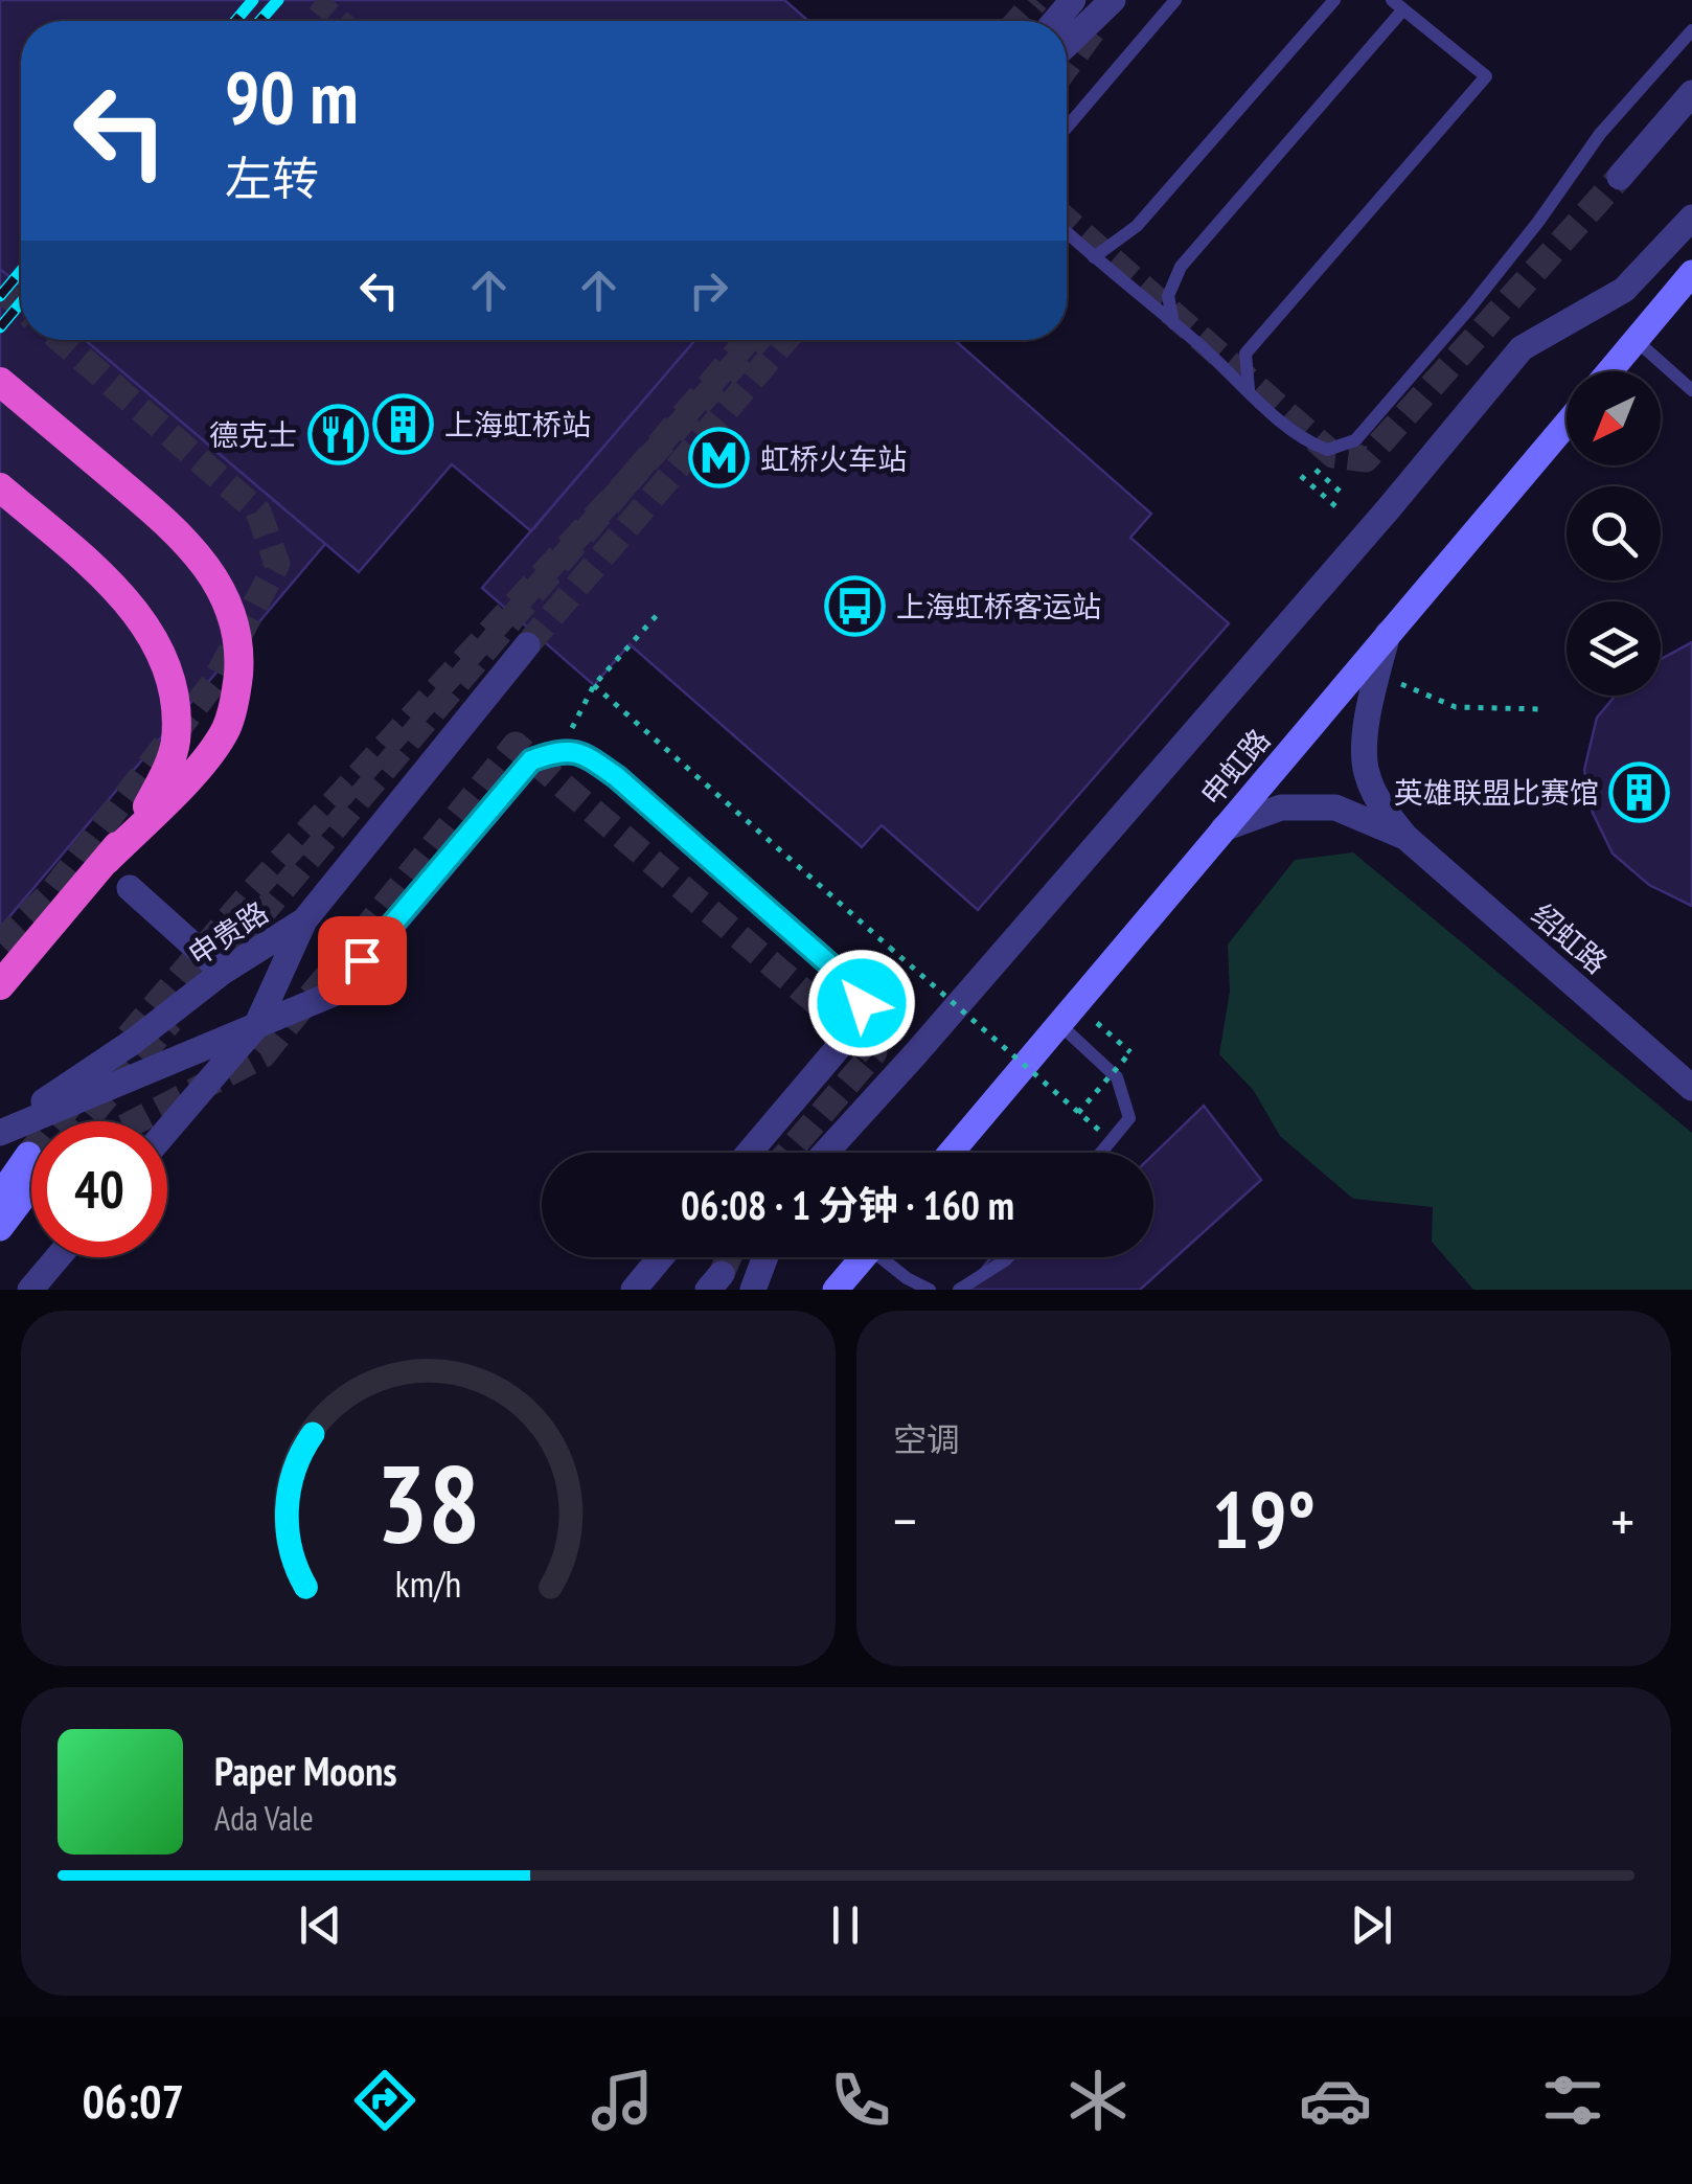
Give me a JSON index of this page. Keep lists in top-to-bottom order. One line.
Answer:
{"streets":{"main road":["申虹路"],"street":["申贵路","绍虹路"]},"places":{"building":["上海虹桥站","英雄联盟比赛馆"],"restaurant":["德克士"],"metro station":["虹桥火车站"],"bus stop":["上海虹桥客运站"]},"north":"bottom left","page":{"turn":["90 m","左转"],"limit":"40","trip":"06:08 · 1 分钟 · 160 m","tile":"空调","heat":["−","19°","+"],"song":["Paper Moons","Ada Vale"],"tabs":"06:07","gauge":["38","km/h"]}}
